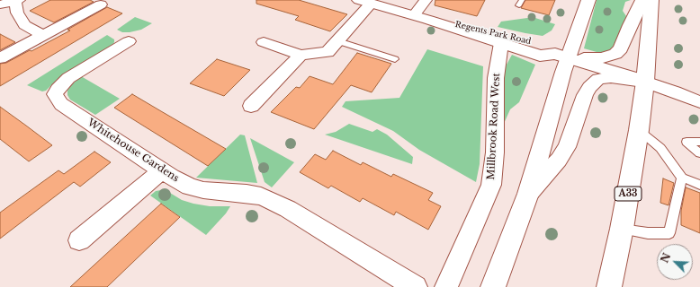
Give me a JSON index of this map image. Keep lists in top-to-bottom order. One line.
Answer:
{"streets":{"main road":["Regents Park Road","A33"],"street":["Millbrook Road West","Whitehouse Gardens"]},"crossings":[["Regents Park Road","Millbrook Road West"]],"north":"top left"}
